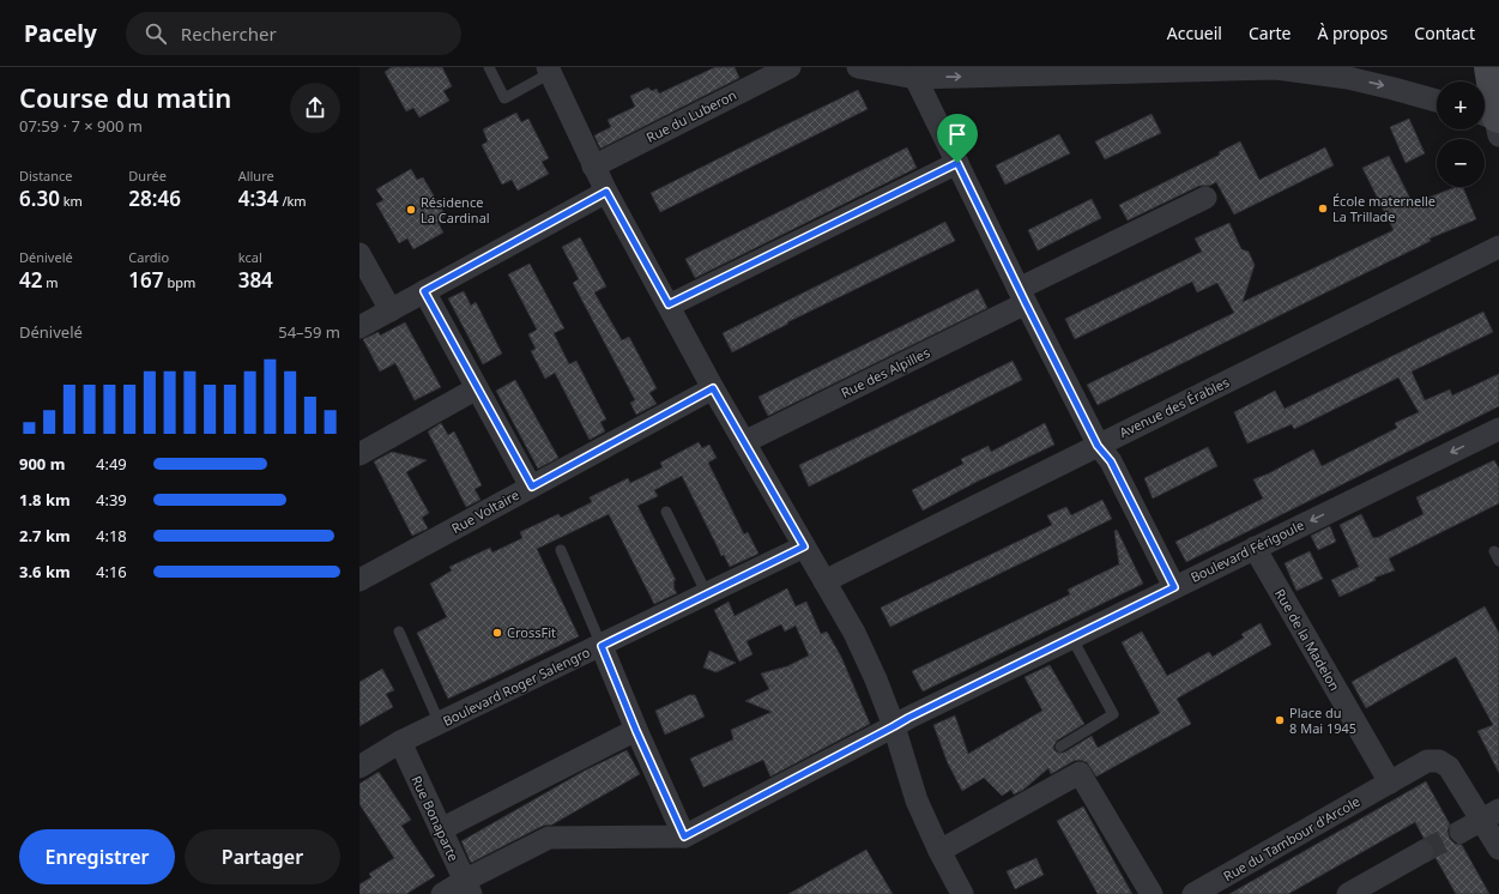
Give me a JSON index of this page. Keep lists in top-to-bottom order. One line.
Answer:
{"streets":{"street":["Rue du Luberon","Rue des Alpilles","Avenue des Érables","Rue Voltaire","Boulevard Férigoule","Rue de la Madelon","Boulevard Roger Salengro","Rue Bonaparte","Rue du Tambour d'Arcole"]},"crossings":[["Boulevard Férigoule","Rue de la Madelon"],["Rue de la Madelon","Rue du Tambour d'Arcole"],["Boulevard Roger Salengro","Rue Bonaparte"]],"places":["École maternelle La Trillade","Résidence La Cardinal","CrossFit","Place du 8 Mai 1945"],"page":{"header":"Pacely","search":"Rechercher","nav":["Accueil","Carte","À propos","Contact"],"heading":["Course du matin","07:59 · 7 × 900 m"],"map_buttons":["+","−"],"stats":[["Distance","6.30 km"],["Durée","28:46"],["Allure","4:34 /km"],["Dénivelé","42 m"],["Cardio","167 bpm"],["kcal","384"]],"chart":["Dénivelé","54–59 m"],"list":[{"name":"900 m","note":"4:49"},{"name":"1.8 km","note":"4:39"},{"name":"2.7 km","note":"4:18"},{"name":"3.6 km","note":"4:16"}],"buttons":["Enregistrer","Partager"]}}
